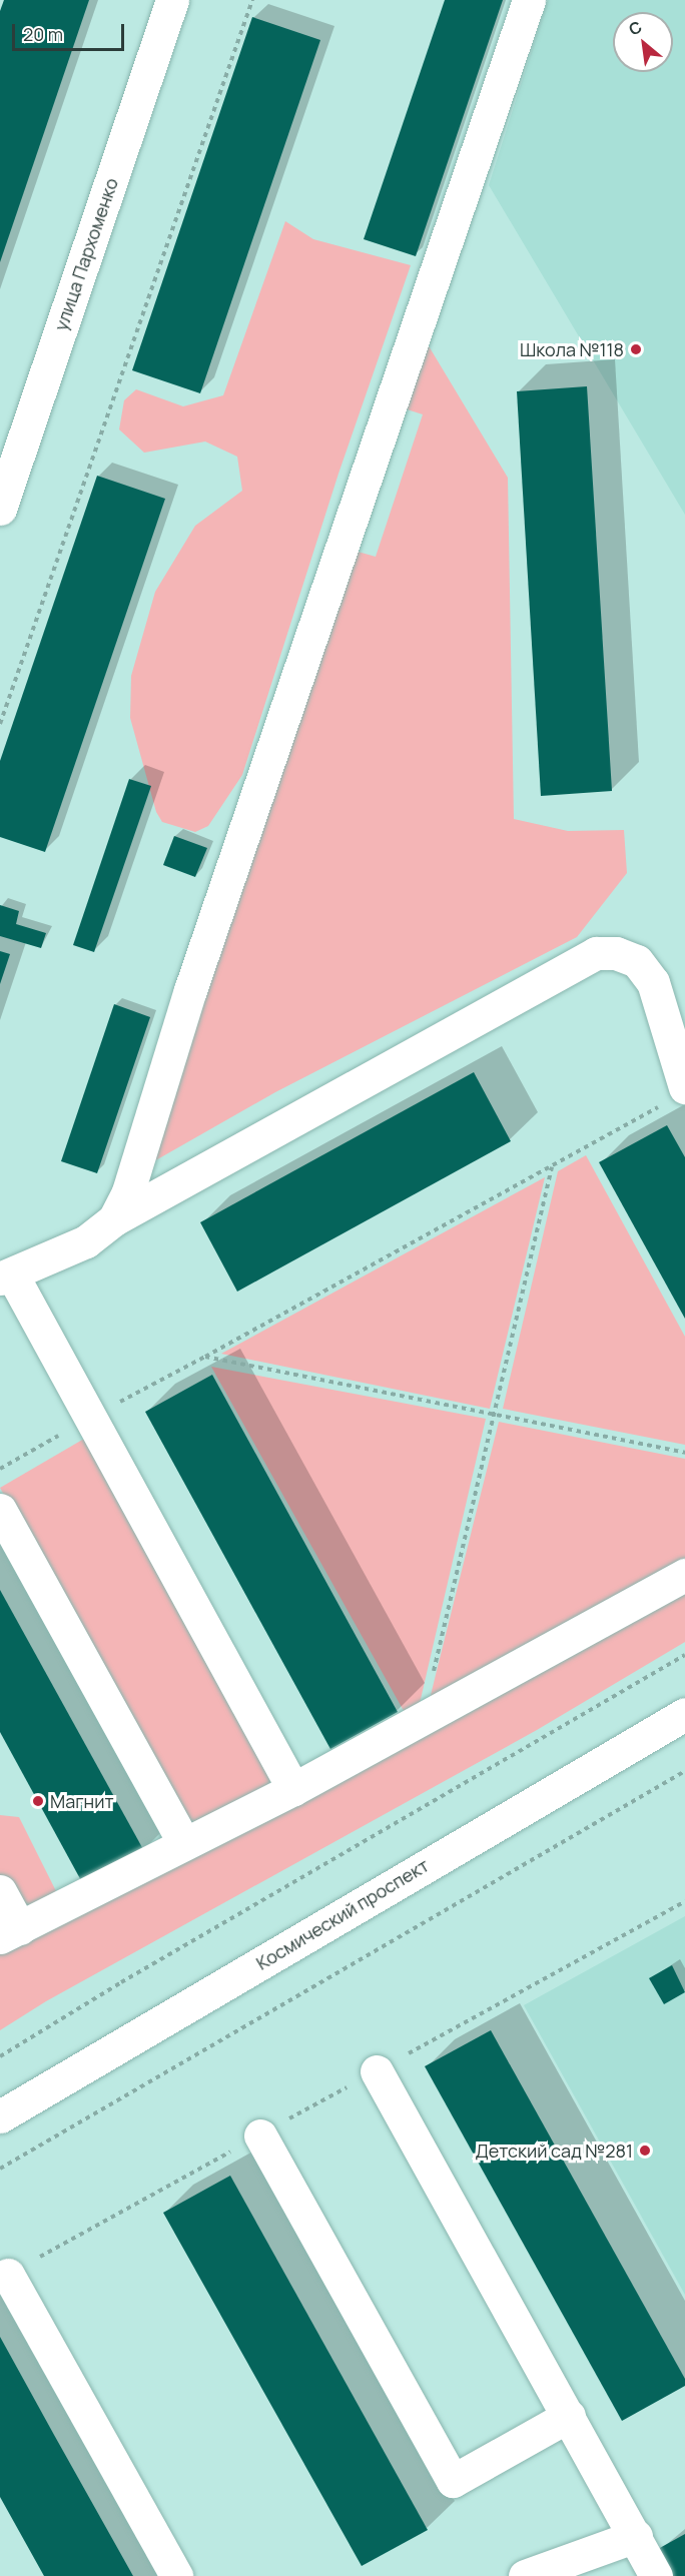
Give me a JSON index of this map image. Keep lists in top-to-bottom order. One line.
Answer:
{"streets":{"main road":["улица Пархоменко","Космический проспект"]},"places":["Школа №118","Магнит","Детский сад №281"],"scale_bar":"20 m","north":"top left"}
